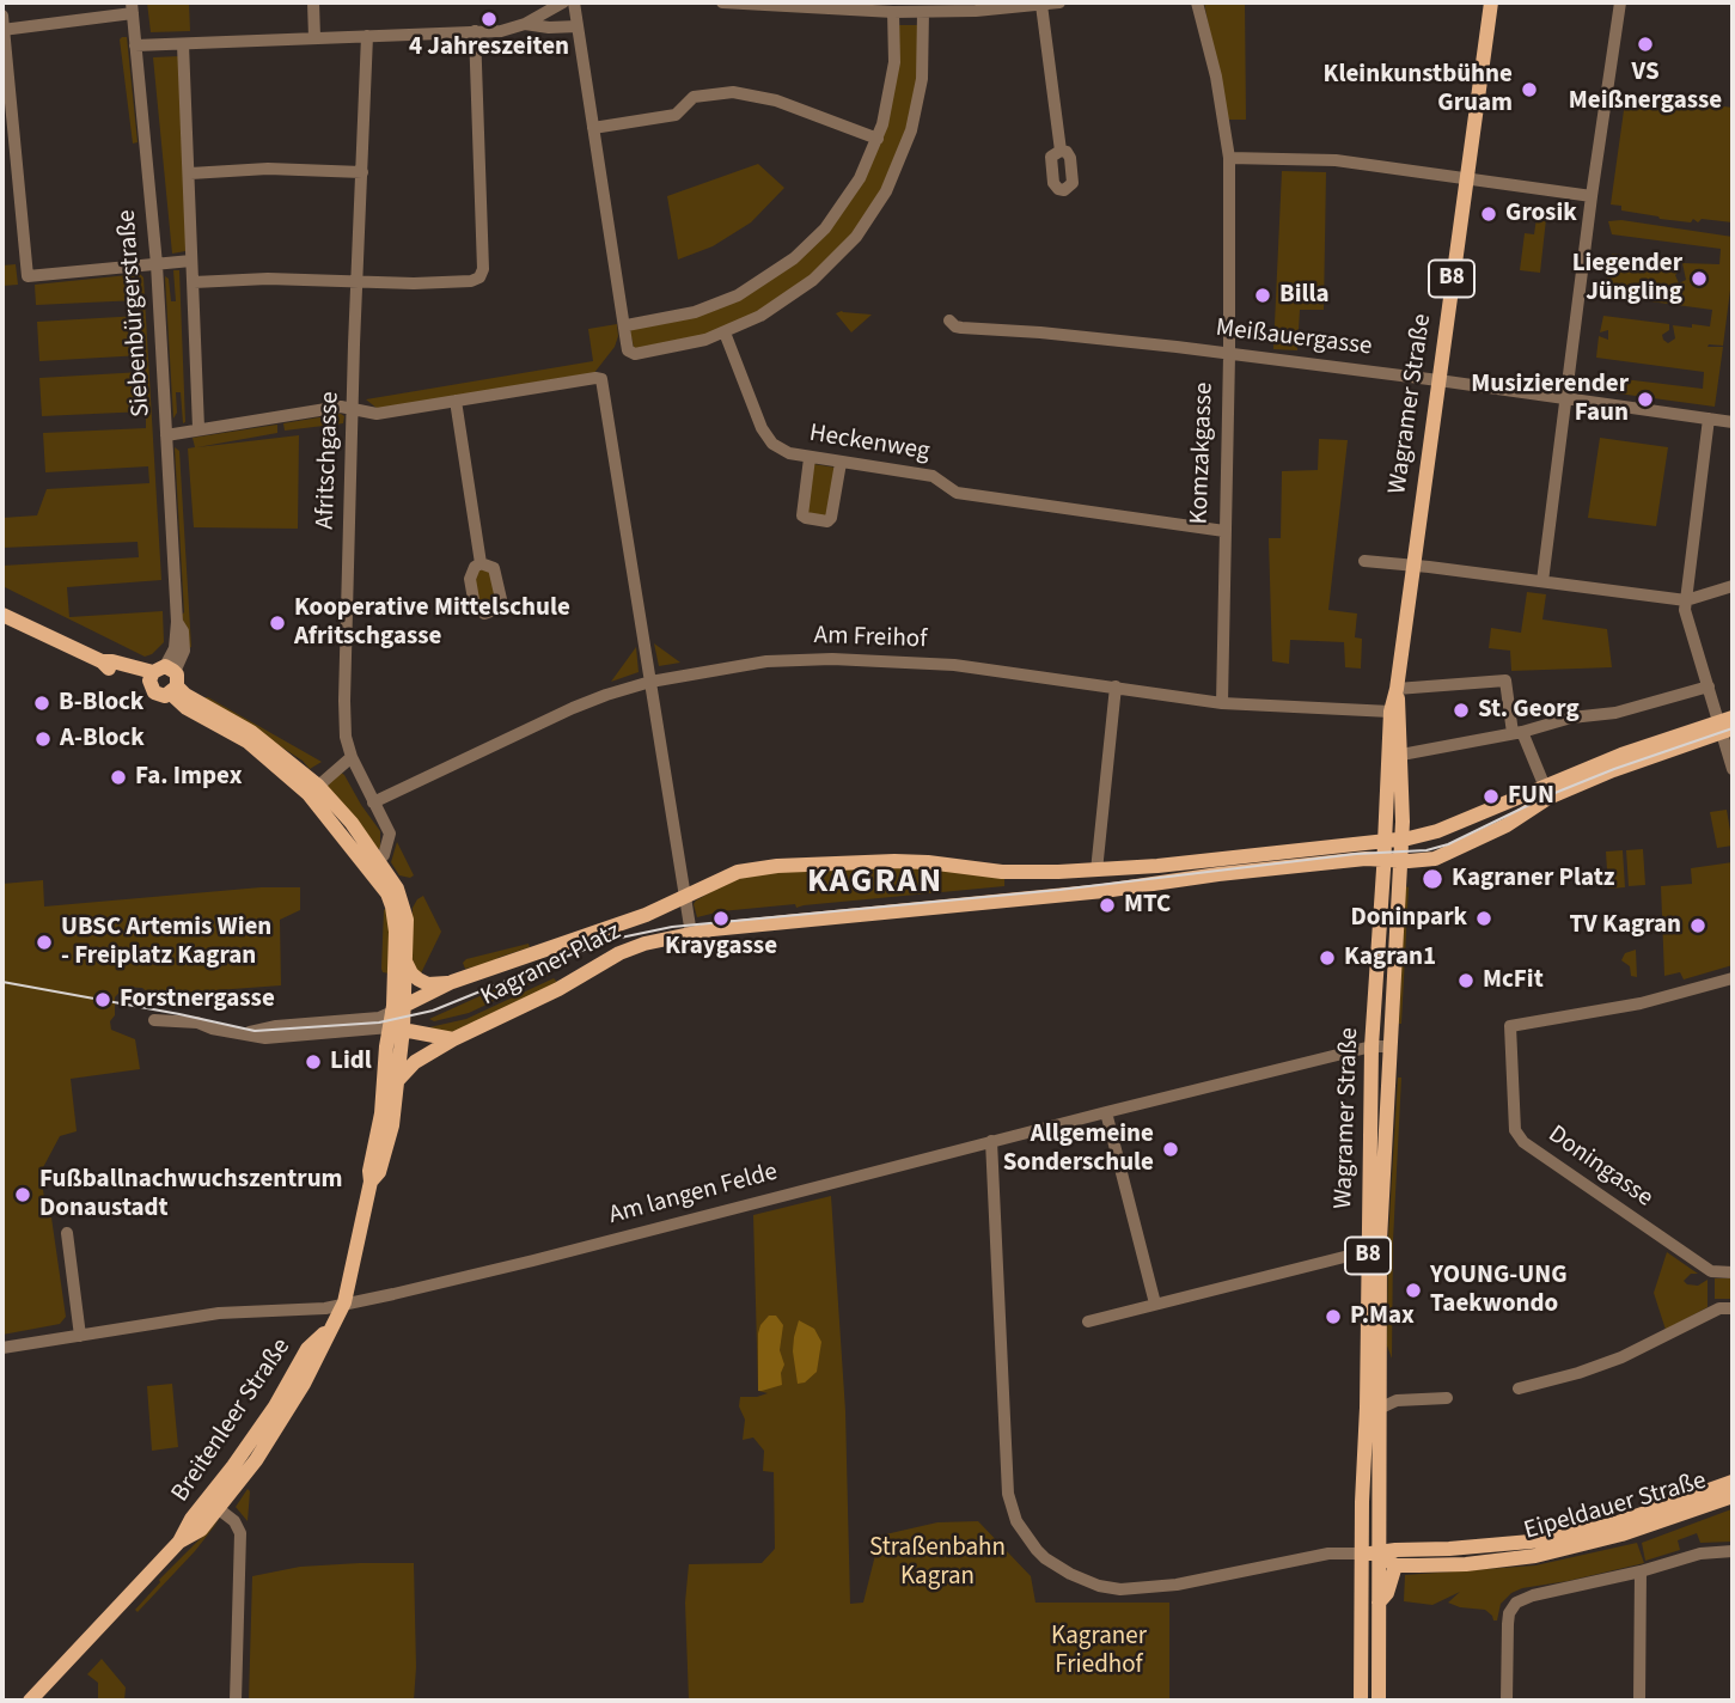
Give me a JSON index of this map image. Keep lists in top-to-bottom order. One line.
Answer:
{"streets":{"main road":["B8","Wagramer Straße","Kagraner Platz","Breitenleer Straße","Eipeldauer Straße"],"street":["Siebenbürgerstraße","Meißauergasse","Heckenweg","Komzakgasse","Afritschgasse","Am Freihof","Doningasse","Am langen Felde"]},"crossings":[["Meißauergasse","Wagramer Straße"],["Meißauergasse","Komzakgasse"],["Wagramer Straße","Am Freihof"],["Wagramer Straße","Kagraner Platz"],["Wagramer Straße","Am langen Felde"],["Wagramer Straße","Eipeldauer Straße"],["Heckenweg","Komzakgasse"],["Komzakgasse","Am Freihof"],["Afritschgasse","Am Freihof"],["Kagraner Platz","Breitenleer Straße"],["Am langen Felde","Breitenleer Straße"]],"districts":["KAGRAN"],"parks":["Straßenbahn Kagran","Kagraner Friedhof"],"places":["4 Jahreszeiten","VS Meißnergasse","Kleinkunstbühne Gruam","Grosik","Liegender Jüngling","Billa","Musizierender Faun","Kooperative Mittelschule Afritschgasse","B-Block","St. Georg","A-Block","Fa. Impex","FUN","Kagraner Platz","MTC","Kraygasse","Doninpark","TV Kagran","UBSC Artemis Wien - Freiplatz Kagran","Kagran1","McFit","Forstnergasse","Lidl","Allgemeine Sonderschule","Fußballnachwuchszentrum Donaustadt","YOUNG-UNG Taekwondo","P.Max"]}
